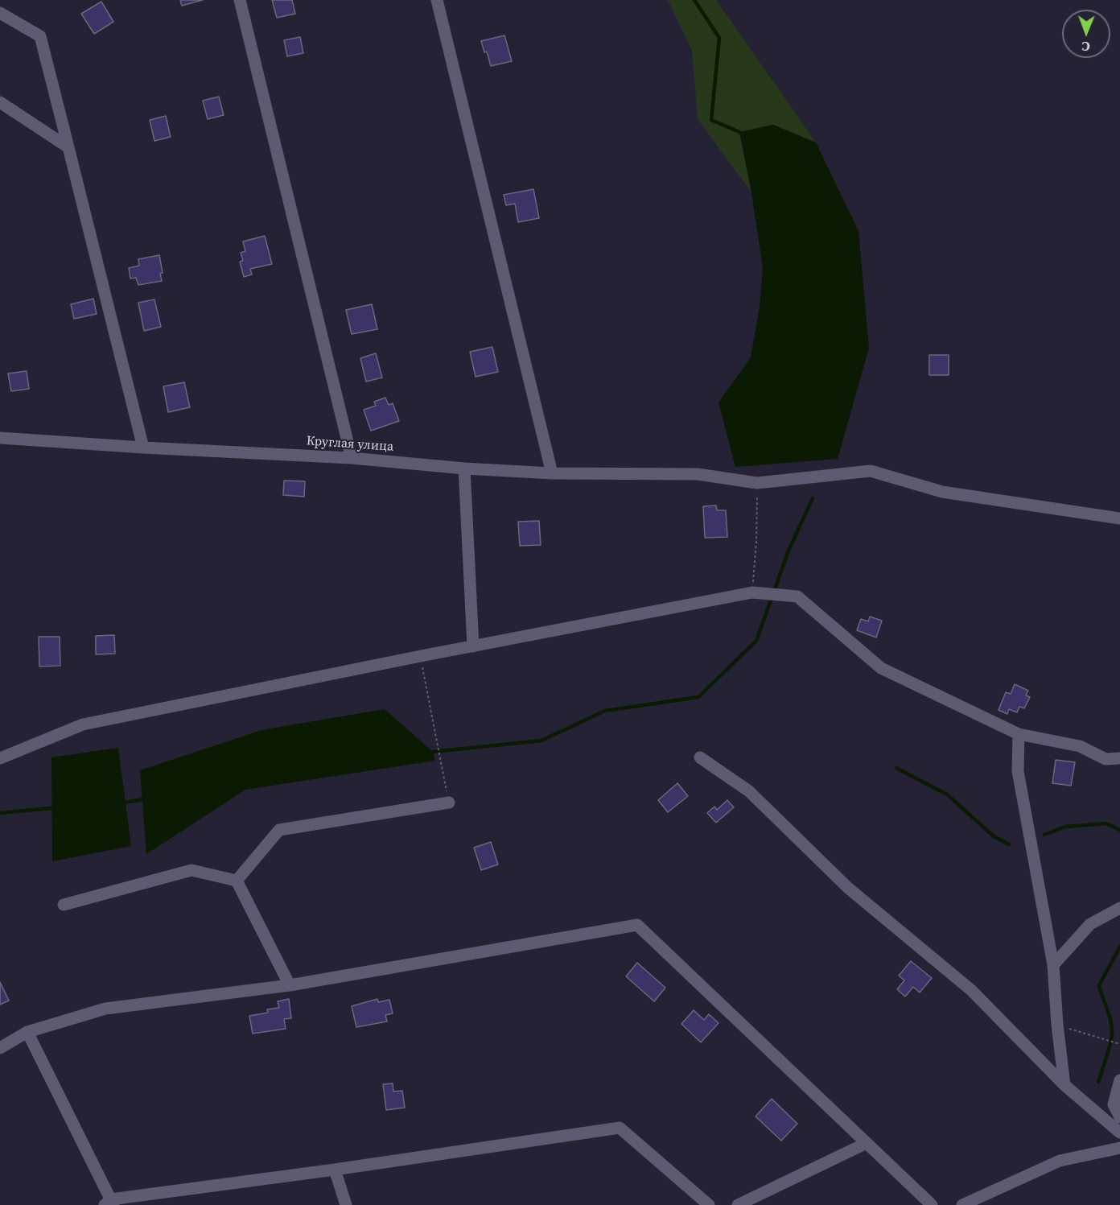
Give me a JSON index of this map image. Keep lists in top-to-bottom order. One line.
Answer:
{"streets":{"street":["Круглая улица"]},"north":"bottom"}
